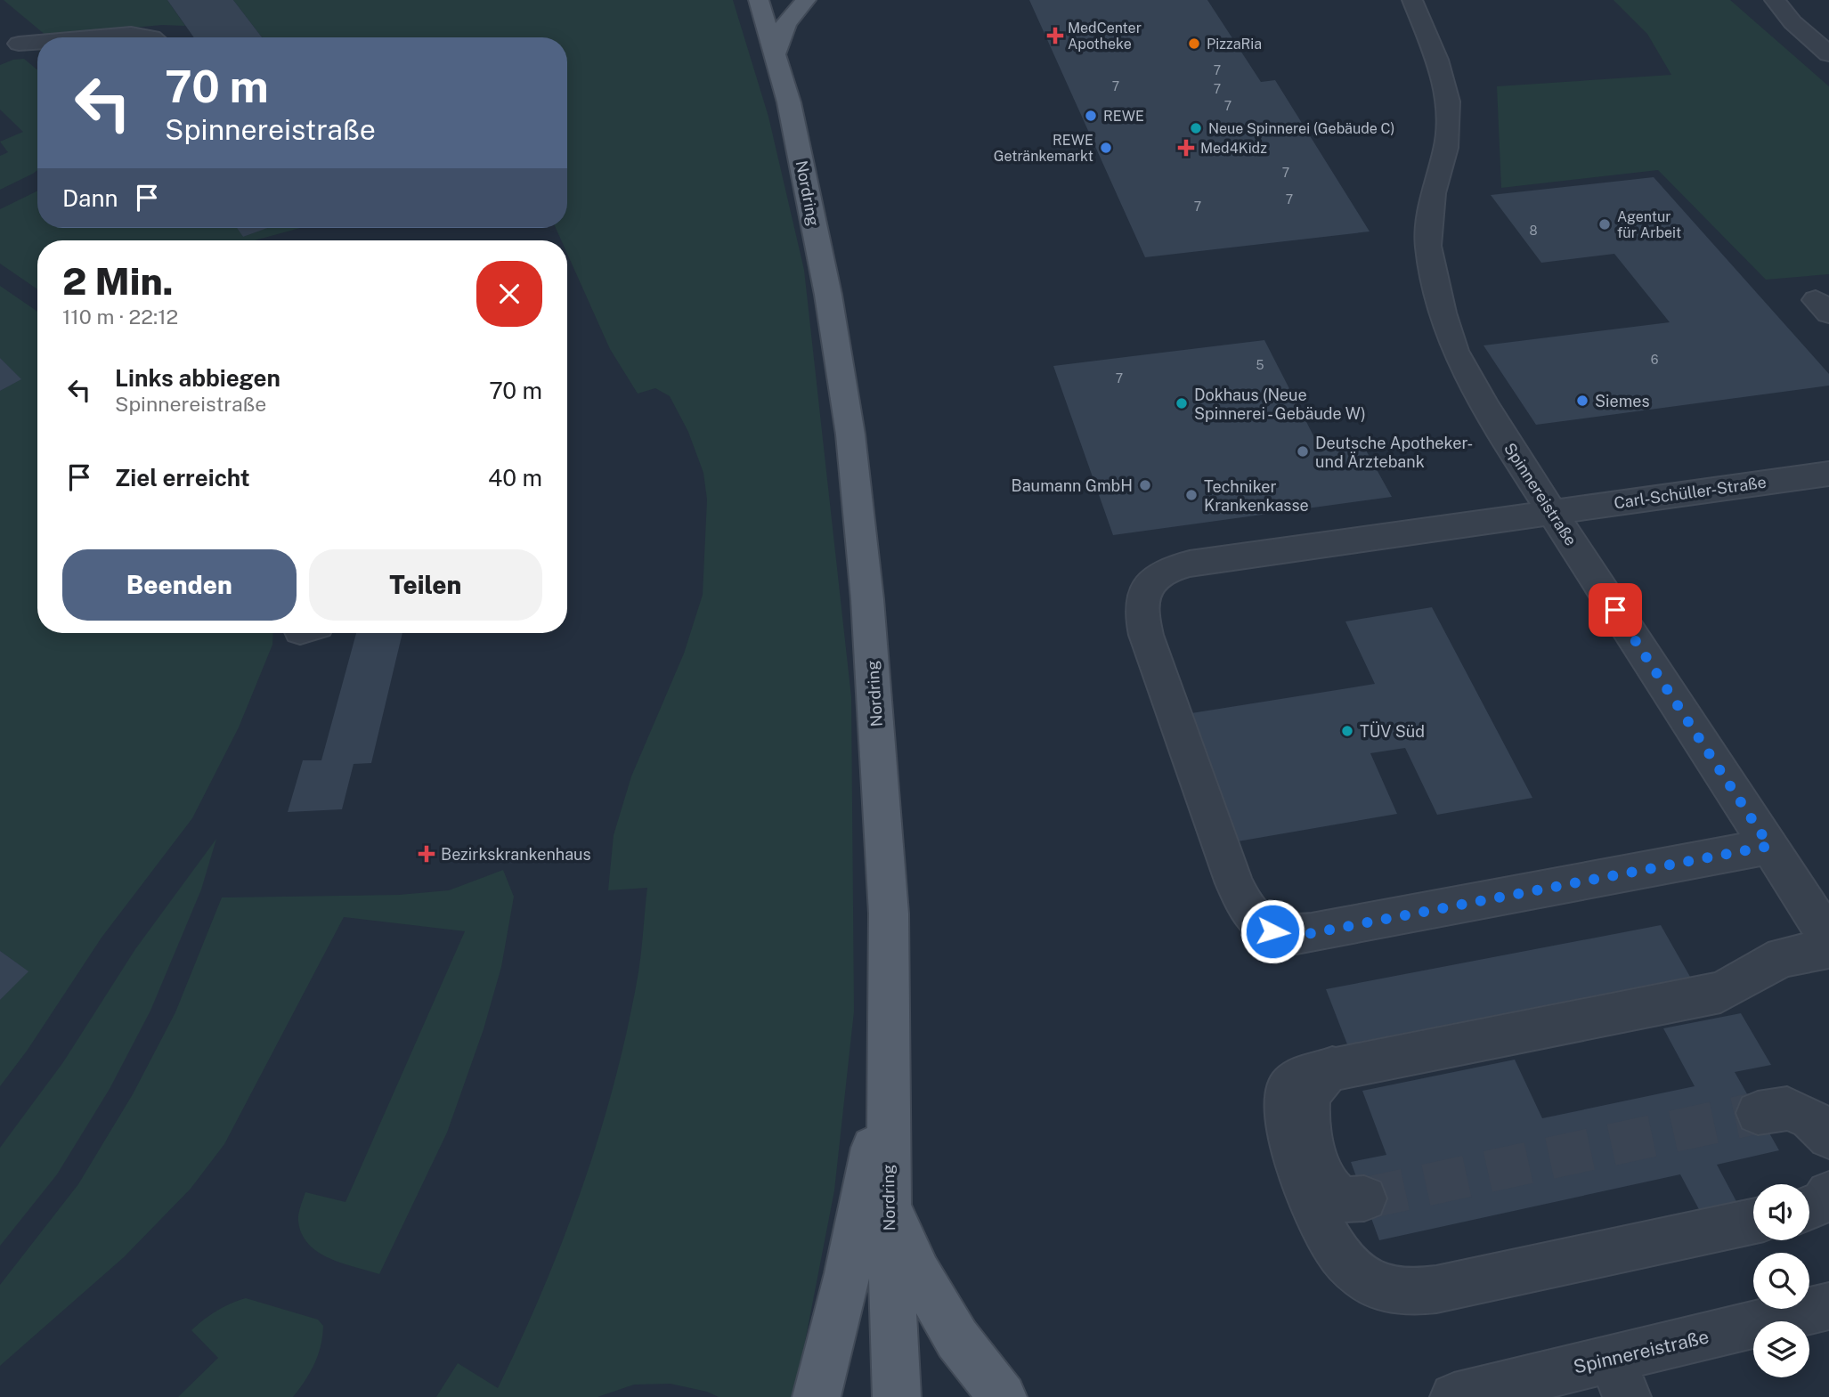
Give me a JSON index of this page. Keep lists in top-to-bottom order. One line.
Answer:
{"streets":{"main road":["Nordring"],"street":["Carl-Schüller-Straße","Spinnereistraße"]},"crossings":[["Carl-Schüller-Straße","Spinnereistraße"]],"places":{"health":["MedCenter Apotheke","Med4Kidz","Bezirkskrankenhaus"],"other":["PizzaRia","REWE","Neue Spinnerei (Gebäude C)","REWE Getränkemarkt","Agentur für Arbeit","Siemes","Dokhaus (Neue Spinnerei - Gebäude W)","Deutsche Apotheker- und Ärztebank","Baumann GmbH","Techniker Krankenkasse","TÜV Süd"]},"house_numbers":["7","7","7","7","7","7","7","8","6","5","7"],"page":{"turn":["70 m","Spinnereistraße"],"then":"Dann","heading":["2 Min.","110 m · 22:12"],"list":[{"name":"Links abbiegen","note":"Spinnereistraße","value":"70 m"},{"name":"Ziel erreicht","value":"40 m"}],"buttons":["Beenden","Teilen"]}}
